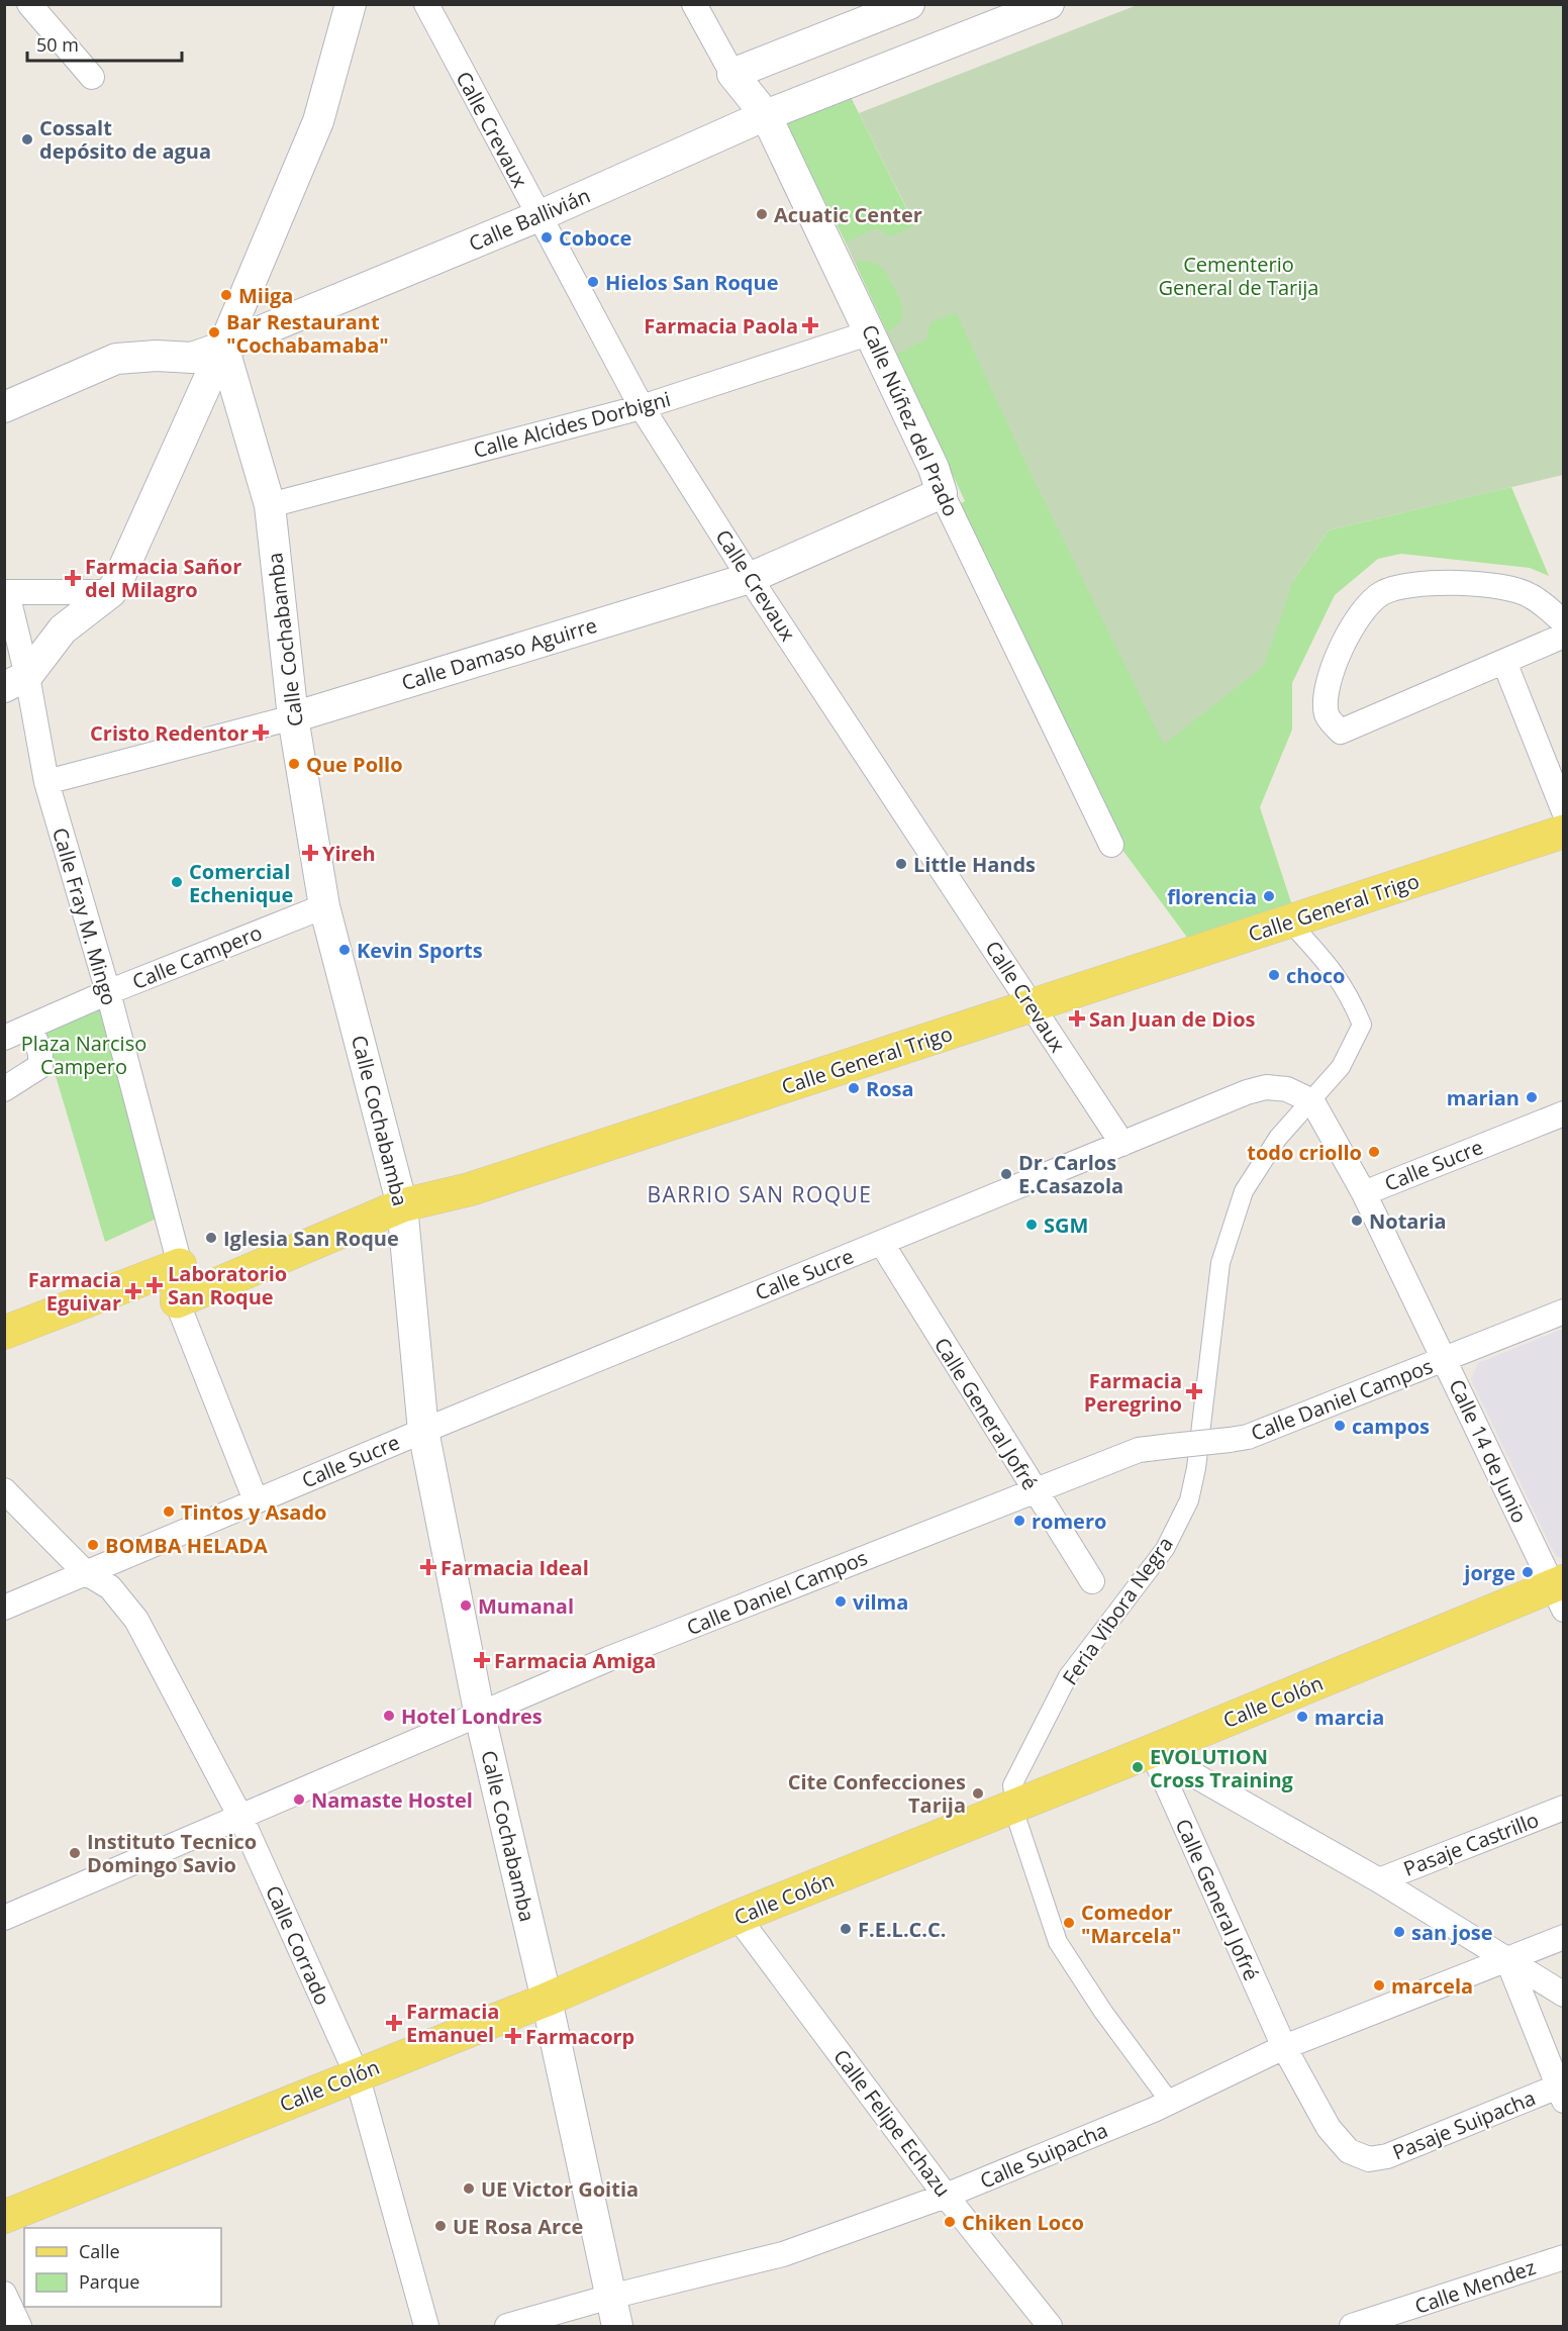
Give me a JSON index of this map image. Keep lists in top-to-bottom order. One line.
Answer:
{"streets":{"main road":["Calle General Trigo","Calle Fray M. Mingo","Calle Colón"],"street":["Calle Crevaux","Calle Ballivián","Calle Núñez del Prado","Calle Alcides Dorbigni","Calle Cochabamba","Calle Damaso Aguirre","Calle Campero","Calle Sucre","Calle Daniel Campos","Calle General Jofré","Calle 14 de Junio","Feria Vibora Negra","Pasaje Castrillo","Calle Corrado","Calle Felipe Echazu","Pasaje Suipacha","Calle Suipacha","Calle Mendez"]},"crossings":[["Calle Crevaux","Calle Ballivián"],["Calle Crevaux","Calle Alcides Dorbigni"],["Calle Crevaux","Calle Damaso Aguirre"],["Calle Crevaux","Calle General Trigo"],["Calle Crevaux","Calle Sucre"],["Calle Ballivián","Calle Núñez del Prado"],["Calle Ballivián","Calle Cochabamba"],["Calle Núñez del Prado","Calle Alcides Dorbigni"],["Calle Núñez del Prado","Calle Damaso Aguirre"],["Calle Alcides Dorbigni","Calle Cochabamba"],["Calle Cochabamba","Calle Damaso Aguirre"],["Calle Cochabamba","Calle General Trigo"],["Calle Cochabamba","Calle Campero"],["Calle Cochabamba","Calle Sucre"],["Calle Cochabamba","Calle Daniel Campos"],["Calle Cochabamba","Calle Colón"],["Calle Cochabamba","Calle Suipacha"],["Calle Damaso Aguirre","Calle Fray M. Mingo"],["Calle General Trigo","Calle Fray M. Mingo"],["Calle General Trigo","Feria Vibora Negra"],["Calle Fray M. Mingo","Calle Campero"],["Calle Fray M. Mingo","Calle Sucre"],["Calle Sucre","Calle General Jofré"],["Calle Sucre","Calle 14 de Junio"],["Calle Sucre","Feria Vibora Negra"],["Calle Sucre","Calle Corrado"],["Calle Daniel Campos","Calle General Jofré"],["Calle Daniel Campos","Calle 14 de Junio"],["Calle Daniel Campos","Calle Corrado"],["Calle General Jofré","Calle Colón"],["Calle General Jofré","Pasaje Suipacha"],["Calle General Jofré","Calle Suipacha"],["Calle 14 de Junio","Calle Colón"],["Feria Vibora Negra","Calle Colón"],["Feria Vibora Negra","Calle Suipacha"],["Calle Colón","Calle Corrado"],["Calle Colón","Calle Felipe Echazu"],["Calle Felipe Echazu","Calle Suipacha"],["Pasaje Suipacha","Calle Suipacha"]],"districts":["BARRIO SAN ROQUE"],"parks":["Cementerio General de Tarija","Plaza Narciso Campero"],"places":{"other":["Cossalt depósito de agua","Acuatic Center","Coboce","Hielos San Roque","Miiga","Bar Restaurant \"Cochabamaba\"","Que Pollo","Little Hands","Comercial Echenique","florencia","Kevin Sports","choco","Rosa","marian","todo criollo","Dr. Carlos E.Casazola","Notaria","SGM","Iglesia San Roque","campos","Tintos y Asado","romero","BOMBA HELADA","jorge","vilma","Mumanal","Hotel Londres","marcia","EVOLUTION Cross Training","Cite Confecciones Tarija","Namaste Hostel","Instituto Tecnico Domingo Savio","Comedor \"Marcela\"","F.E.L.C.C.","san jose","marcela","UE Victor Goitia","Chiken Loco","UE Rosa Arce"],"health":["Farmacia Paola","Farmacia Sañor del Milagro","Cristo Redentor","Yireh","San Juan de Dios","Laboratorio San Roque","Farmacia Eguivar","Farmacia Peregrino","Farmacia Ideal","Farmacia Amiga","Farmacia Emanuel","Farmacorp"]},"legend":["Calle","Parque"],"scale_bar":"50 m"}
